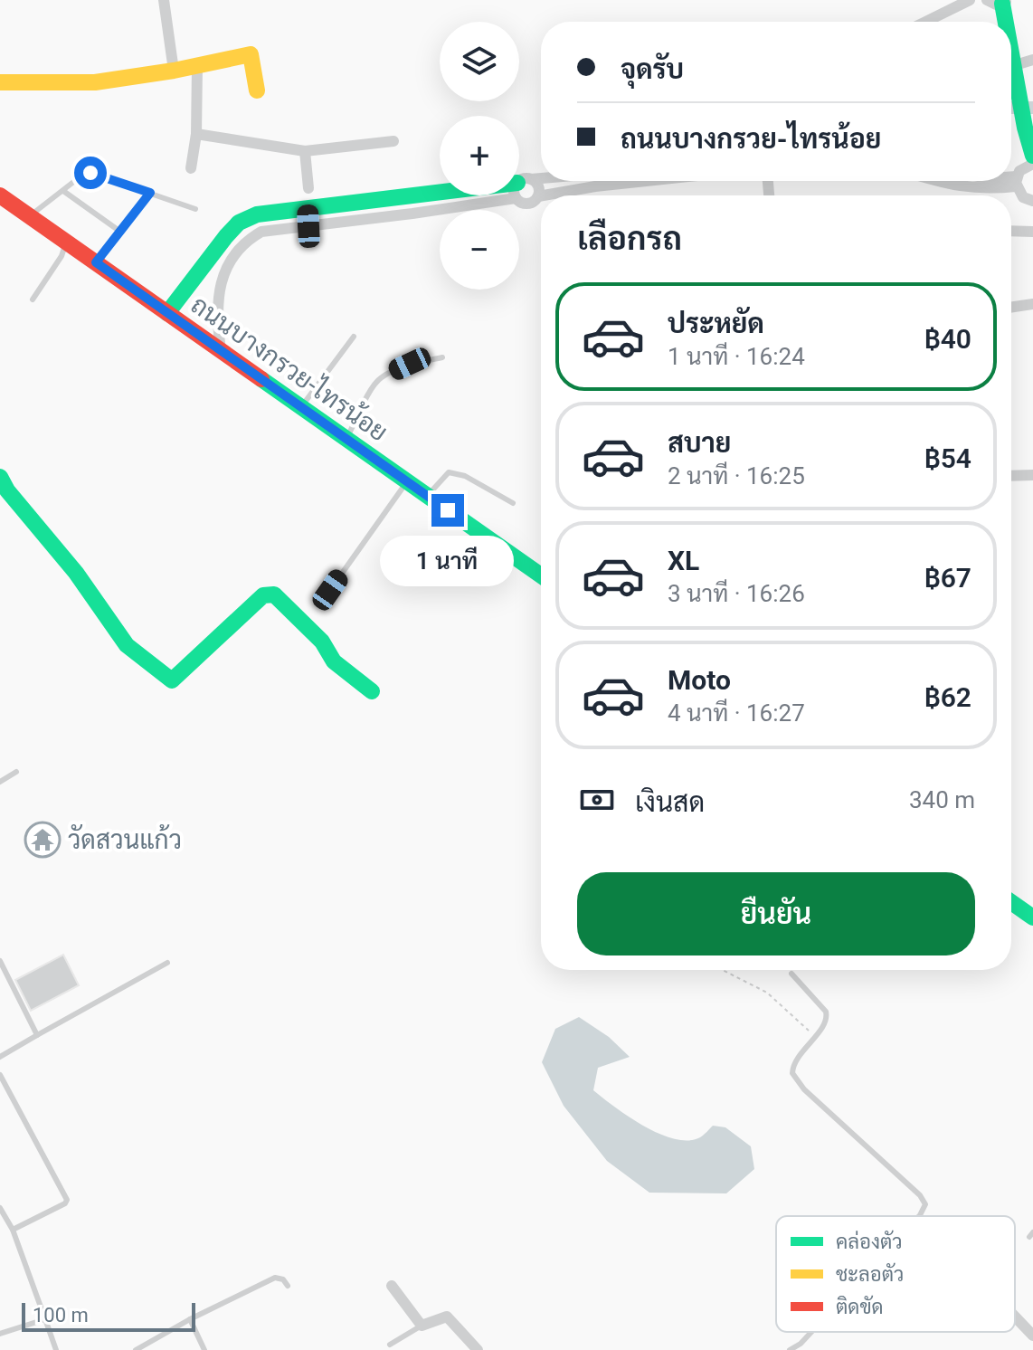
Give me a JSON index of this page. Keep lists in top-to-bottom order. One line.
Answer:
{"streets":{"street":["ถนนบางกรวย-ไทรน้อย"]},"places":{"temple":["วัดสวนแก้ว"]},"legend":["คล่องตัว","ชะลอตัว","ติดขัด"],"scale_bar":"100 m","page":{"map_buttons":["+","−"],"banner":["จุดรับ","ถนนบางกรวย-ไทรน้อย"],"heading":"เลือกรถ","list":[{"name":"ประหยัด","note":"1 นาที · 16:24","value":"฿40"},{"name":"สบาย","note":"2 นาที · 16:25","value":"฿54"},{"name":"XL","note":"3 นาที · 16:26","value":"฿67"},{"name":"Moto","note":"4 นาที · 16:27","value":"฿62"}],"bubble":"1 นาที","pay":["เงินสด","340 m"],"buttons":"ยืนยัน","scale":"100 m"}}
